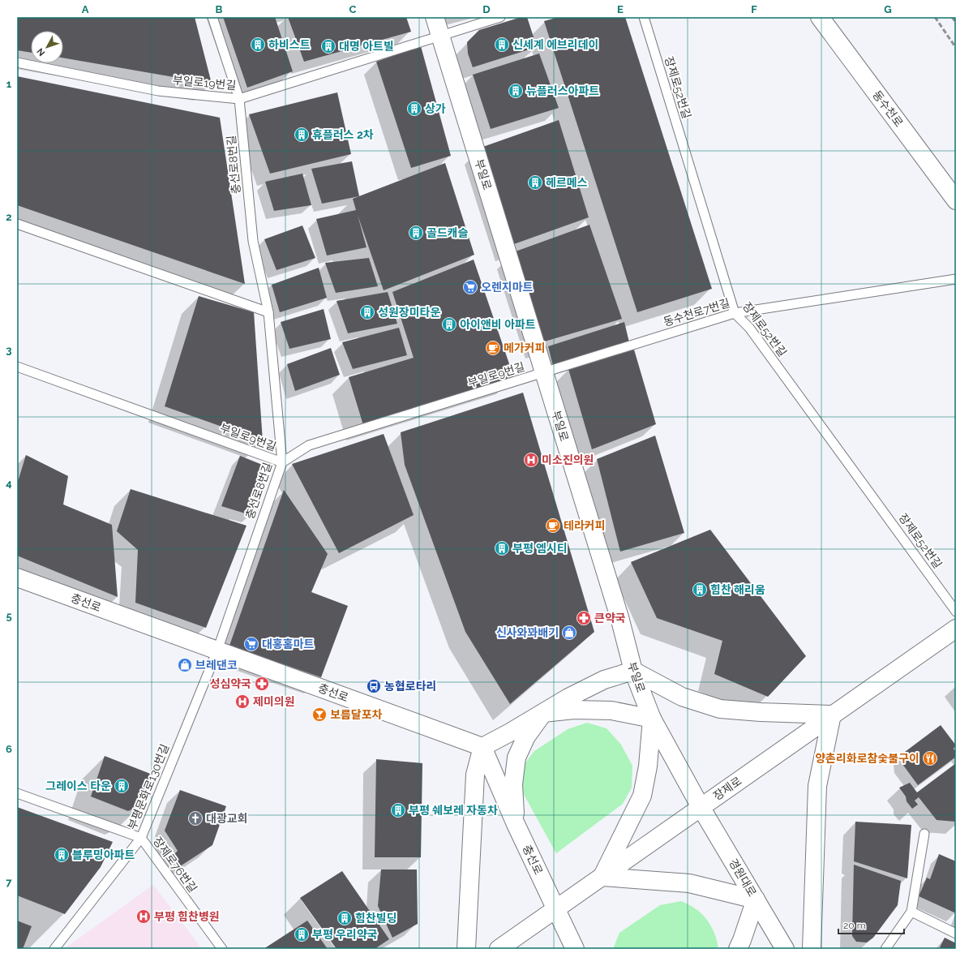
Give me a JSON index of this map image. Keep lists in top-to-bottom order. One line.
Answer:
{"streets":{"street":["동수천로","부일로","충선로","장제로","경원대로"],"lane":["부일로19번길","장제로52번길","충선로8번길","동수천로7번길","부일로9번길","부평문화로130번길","장제로76번길"]},"crossings":[["부일로19번길","충선로8번길"],["부일로19번길","부일로"],["장제로52번길","동수천로7번길"],["충선로8번길","부일로9번길"],["충선로8번길","충선로"],["충선로8번길","부평문화로130번길"],["부일로","동수천로7번길"],["부일로","부일로9번길"],["부일로","장제로"],["부일로","경원대로"],["동수천로7번길","부일로9번길"],["충선로","부평문화로130번길"],["충선로","장제로"],["부평문화로130번길","장제로76번길"],["장제로","경원대로"]],"places":{"building":["하비스트","신세계 에브리데이","대명 아트빌","뉴플러스아파트","상가","휴플러스 2차","헤르메스","골드캐슬","성원장미타운","아이앤비 아파트","부평 엠시티","힘찬 해리움","그레이스 타운","부평 쉐보레 자동차","블루밍아파트","힘찬빌딩","부평 우리약국"],"supermarket":["오렌지마트","대홍홈마트"],"cafe":["메가커피","테라커피"],"hospital":["미소진의원","제미의원","부평 힘찬병원"],"pharmacy":["큰약국","성심약국"],"shop":["신사와꽈배기","브레댄코"],"bus stop":["농협로타리"],"bar":["보름달포차"],"restaurant":["양촌리화로참숯불구이"],"church":["대광교회"]},"scale_bar":"20 m","north":"bottom left","grid":{"columns":["A","B","C","D","E","F","G"],"rows":["1","2","3","4","5","6","7"]}}
